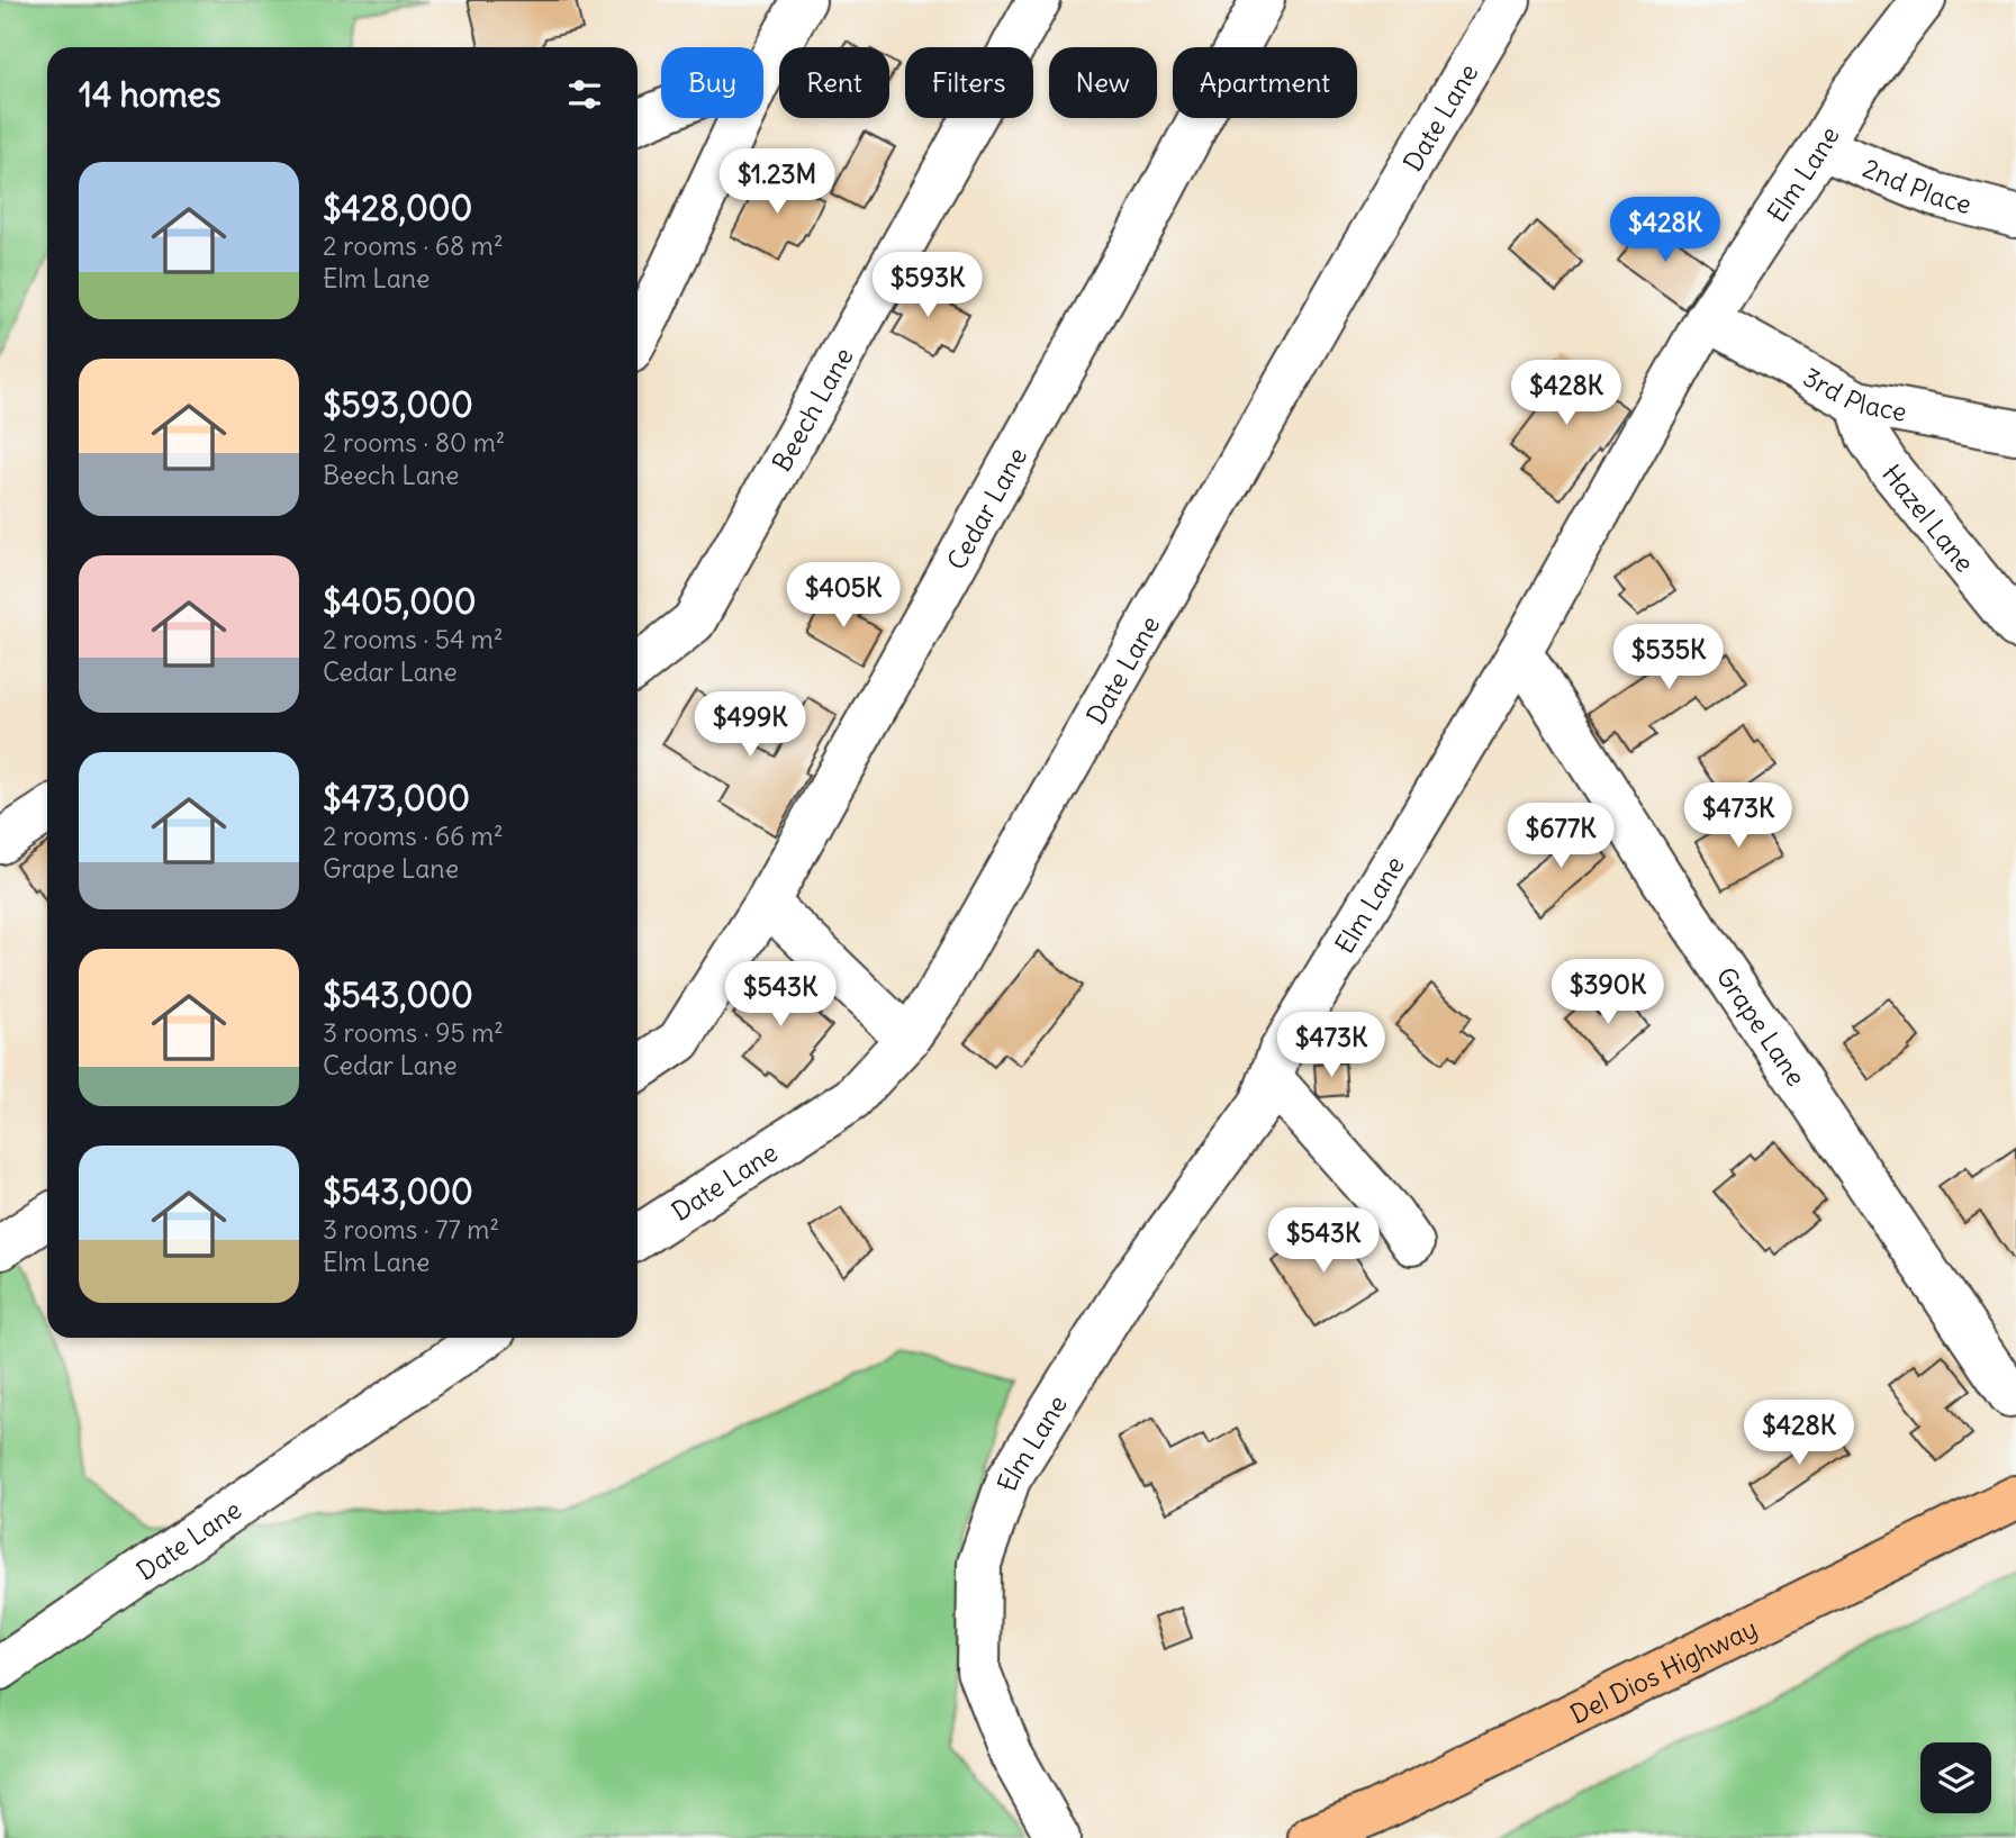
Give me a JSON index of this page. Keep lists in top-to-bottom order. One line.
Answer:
{"streets":{"main road":["Del Dios Highway"],"street":["Date Lane","Elm Lane","2nd Place","3rd Place","Beech Lane","Cedar Lane","Hazel Lane","Grape Lane"]},"crossings":[["Elm Lane","2nd Place"],["Elm Lane","3rd Place"],["Elm Lane","Grape Lane"],["3rd Place","Hazel Lane"]],"page":{"chip":["Buy","Rent","Filters","New","Apartment"],"heading":"14 homes","list":[{"name":"$428,000","note":"2 rooms · 68 m² · Elm Lane"},{"name":"$593,000","note":"2 rooms · 80 m² · Beech Lane"},{"name":"$405,000","note":"2 rooms · 54 m² · Cedar Lane"},{"name":"$473,000","note":"2 rooms · 66 m² · Grape Lane"},{"name":"$543,000","note":"3 rooms · 95 m² · Cedar Lane"},{"name":"$543,000","note":"3 rooms · 77 m² · Elm Lane"}],"price":["$1.23M","$428K","$593K","$428K","$405K","$535K","$499K","$473K","$677K","$390K","$543K","$473K","$543K","$428K"]}}
